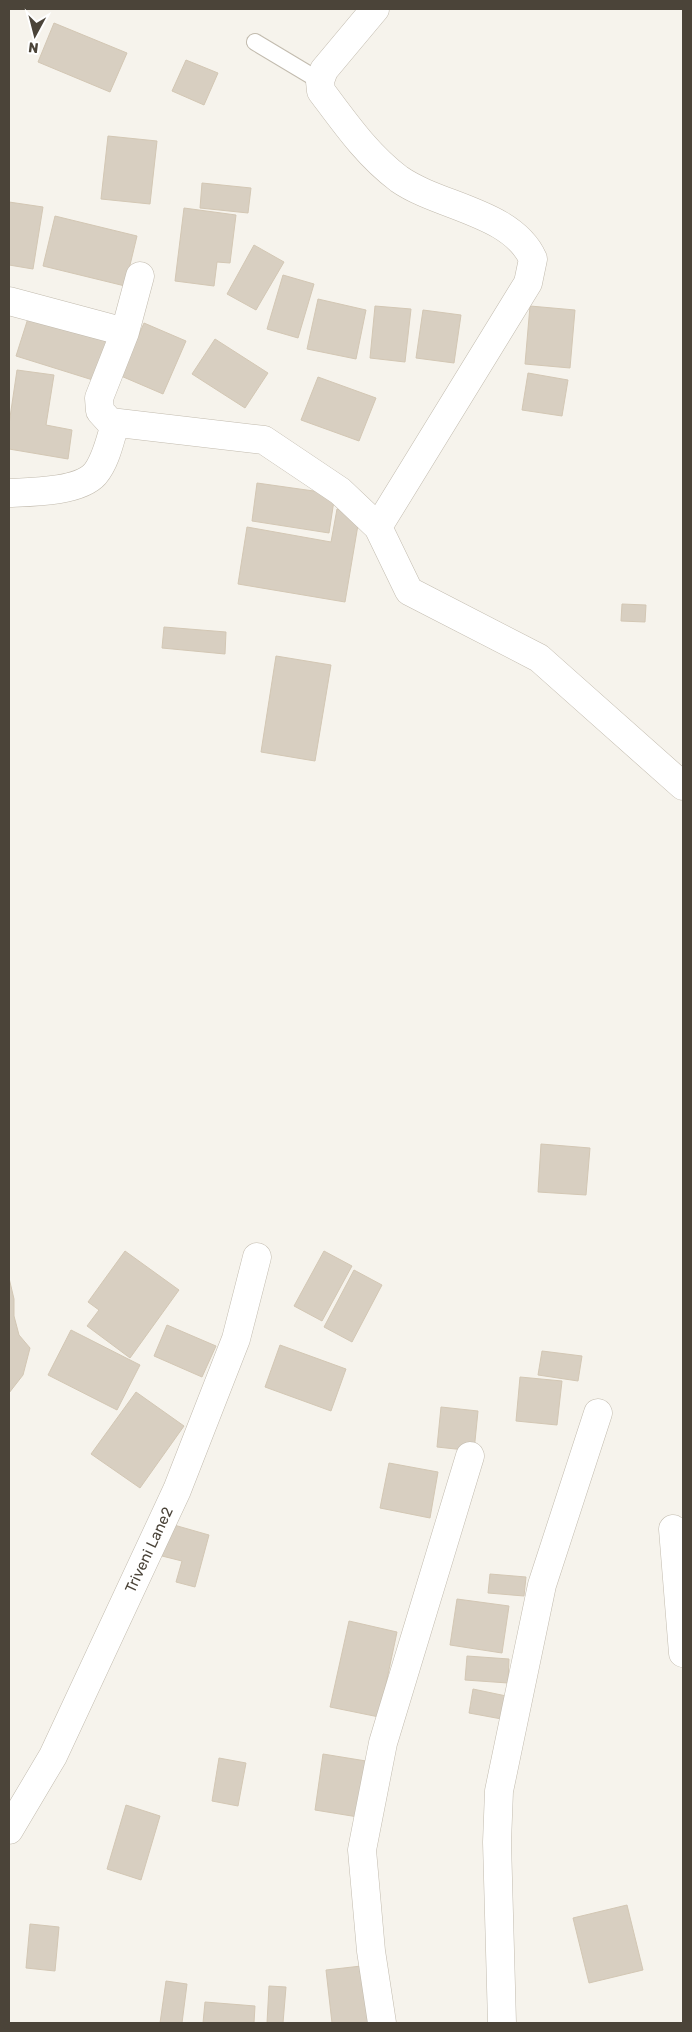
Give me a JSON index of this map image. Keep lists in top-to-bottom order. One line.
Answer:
{"streets":{"street":["Triveni Lane2"]},"north":"bottom"}
